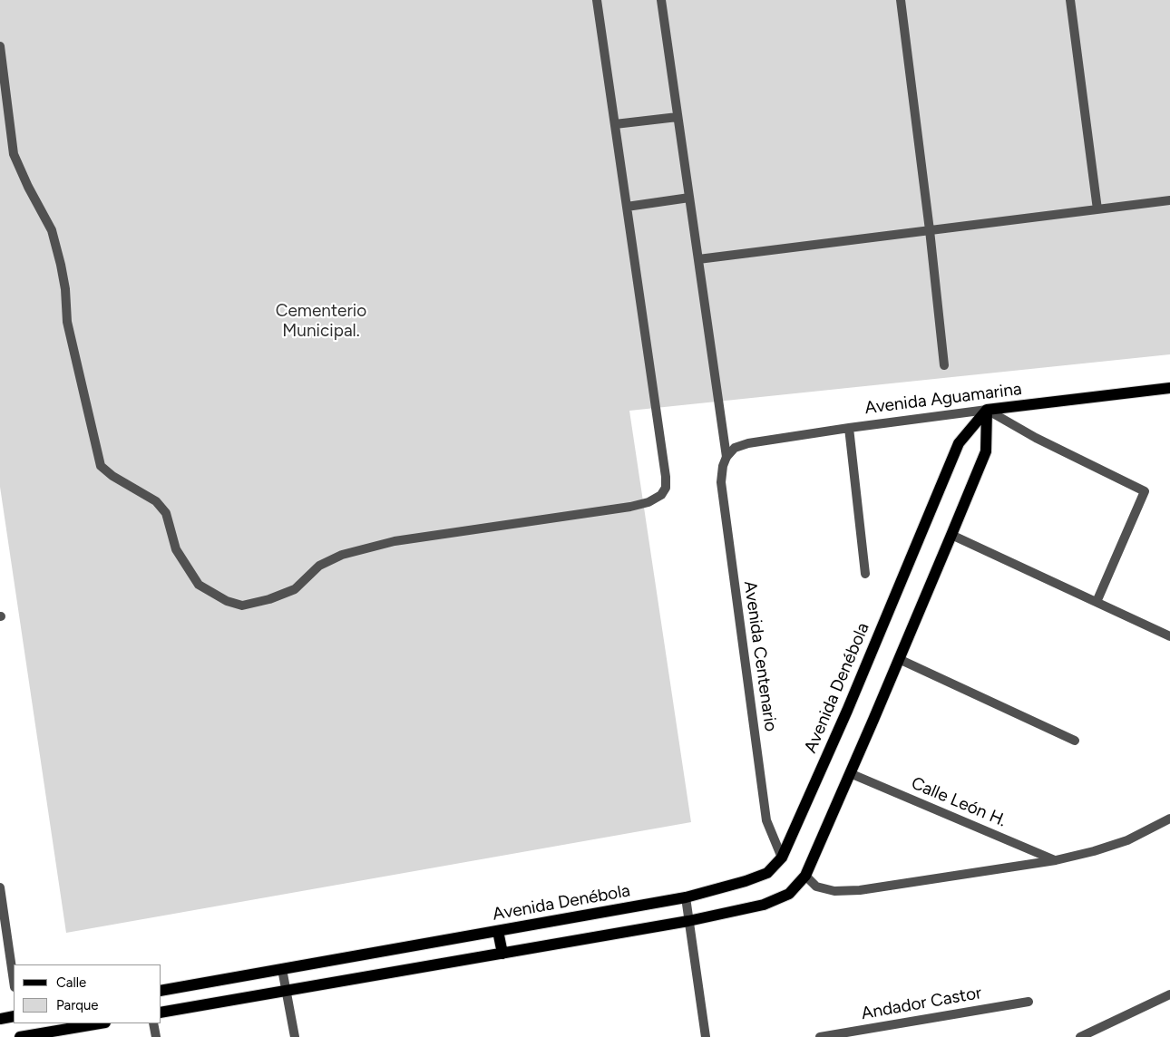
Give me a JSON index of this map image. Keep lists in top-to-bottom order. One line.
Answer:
{"streets":{"main road":["Avenida Aguamarina","Avenida Denébola"],"street":["Avenida Centenario","Calle León H.","Andador Castor"]},"crossings":[["Avenida Aguamarina","Avenida Centenario"],["Avenida Aguamarina","Avenida Denébola"],["Avenida Centenario","Avenida Denébola"]],"parks":["Cementerio Municipal."],"legend":["Calle","Parque"]}
